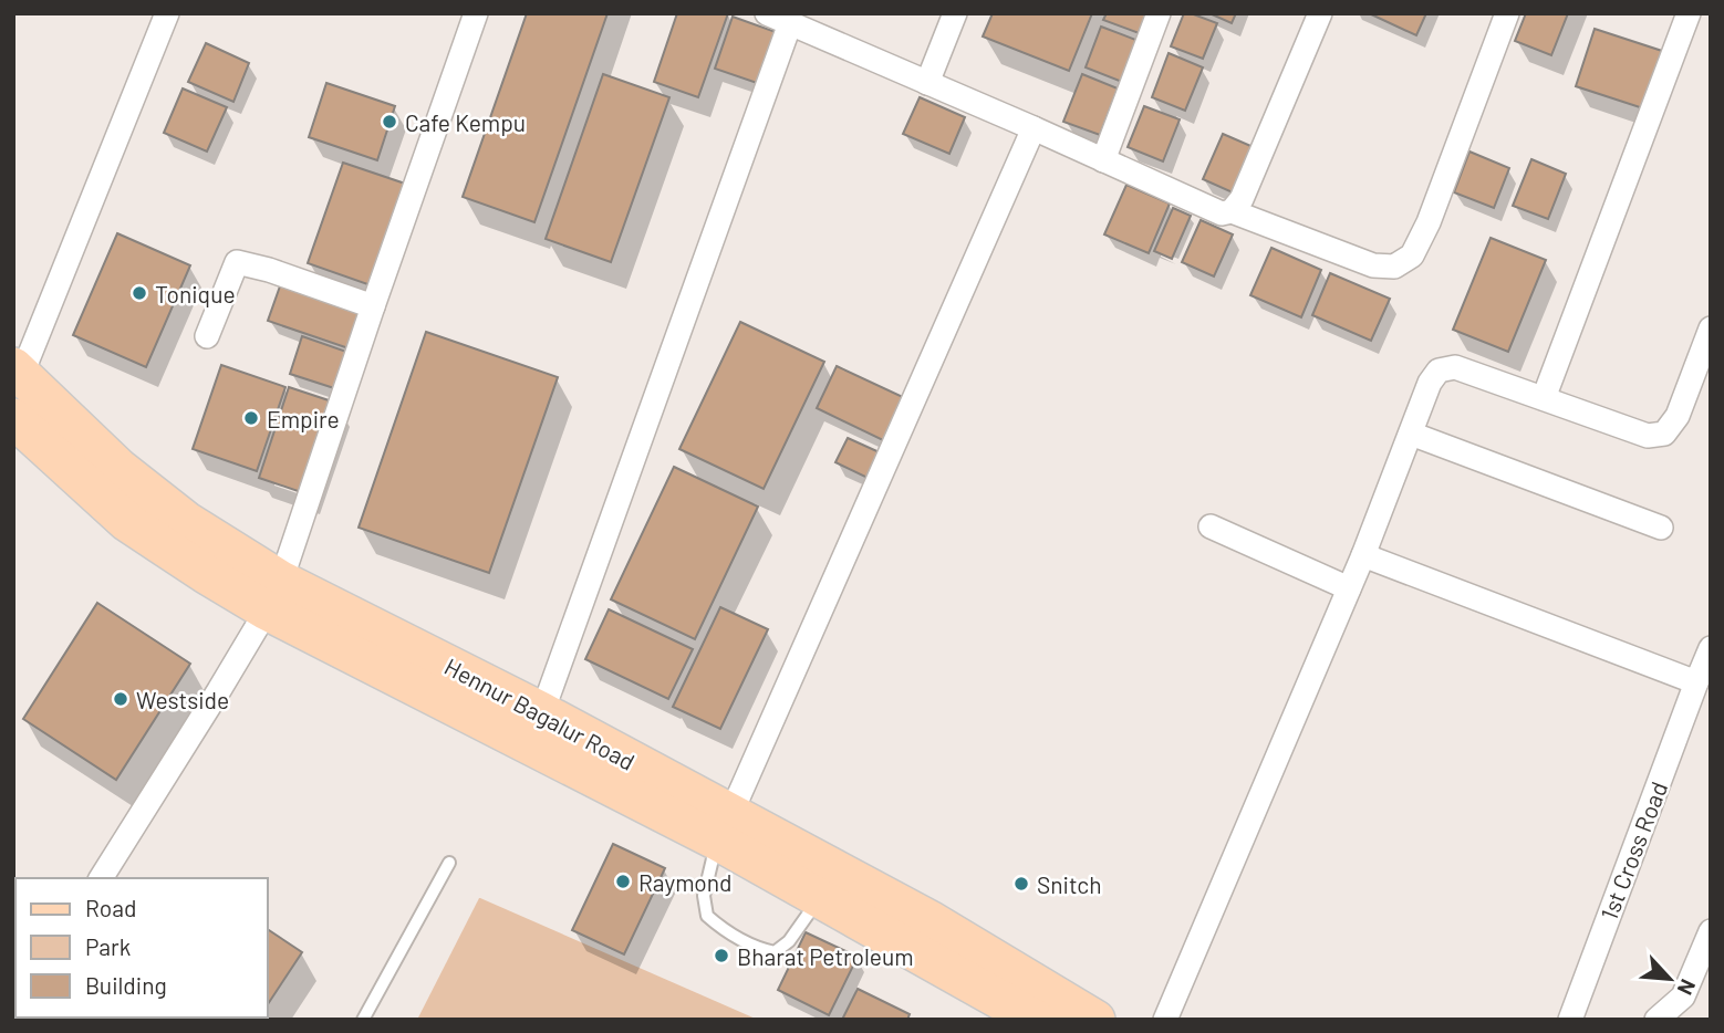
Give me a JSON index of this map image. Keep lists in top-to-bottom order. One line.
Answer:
{"streets":{"main road":["Hennur Bagalur Road"],"street":["1st Cross Road"]},"places":["Cafe Kempu","Tonique","Empire","Westside","Raymond","Snitch","Bharat Petroleum"],"legend":["Road","Park","Building"],"north":"bottom right"}
